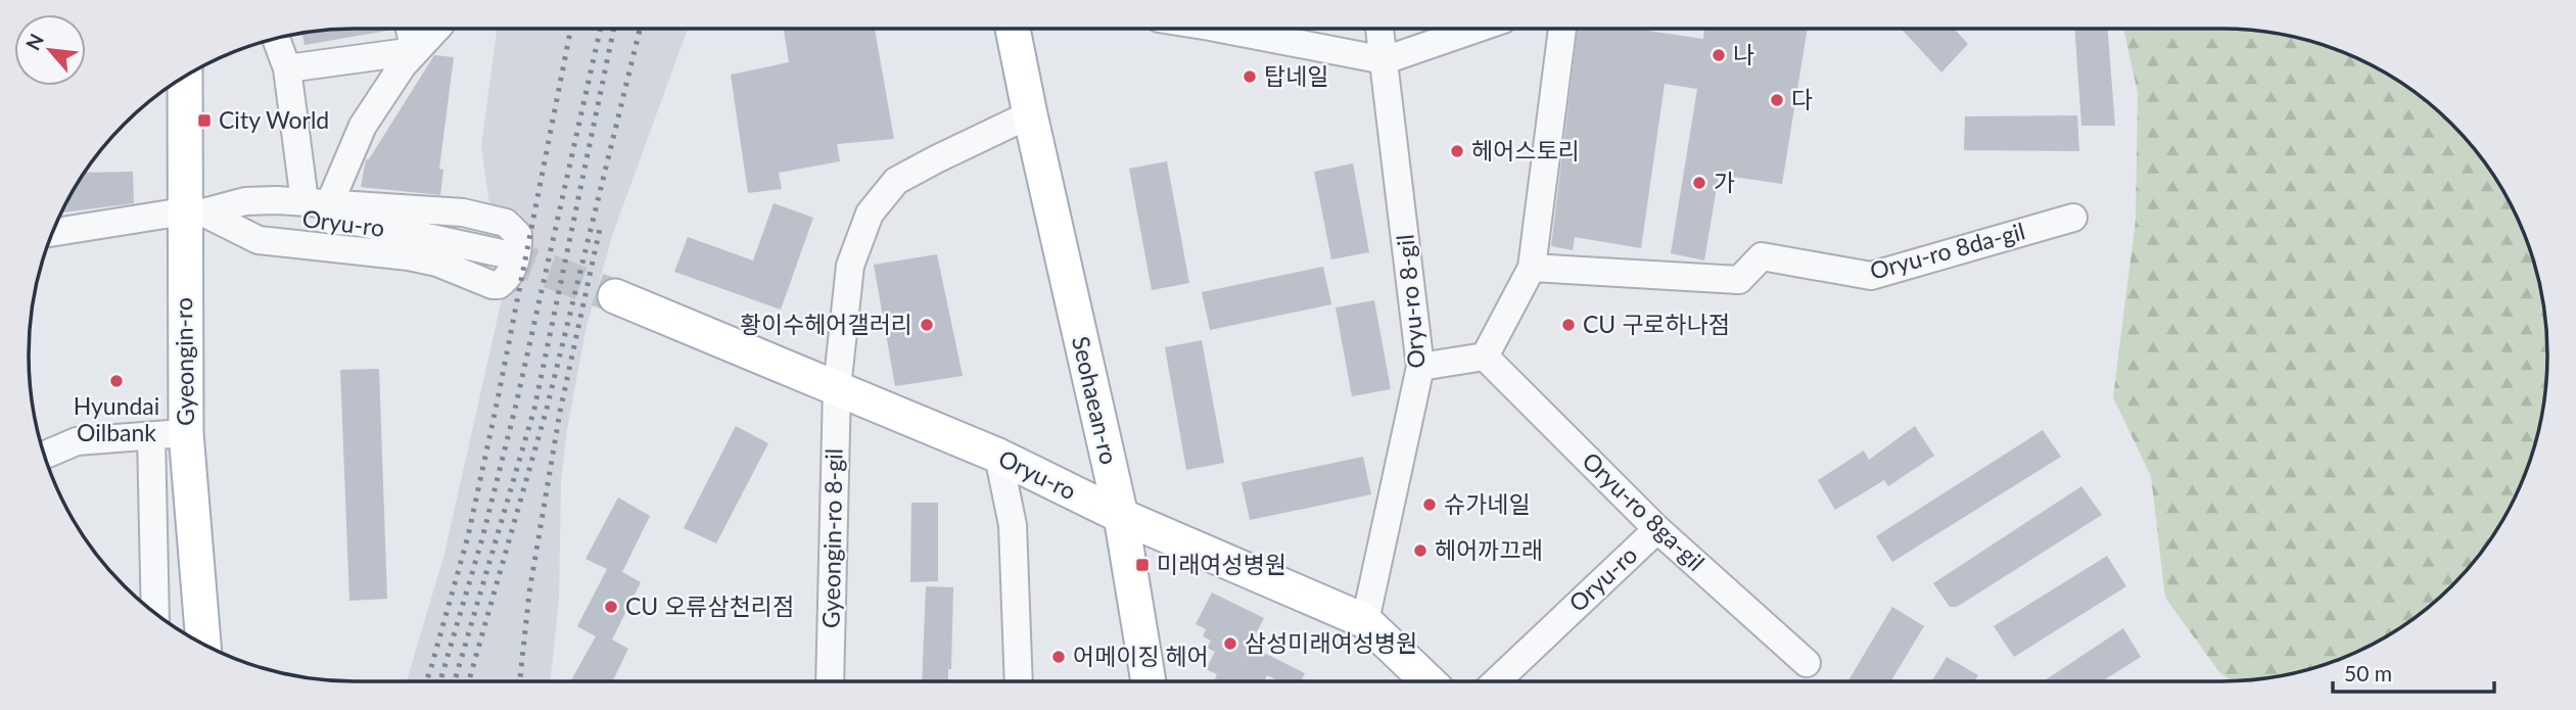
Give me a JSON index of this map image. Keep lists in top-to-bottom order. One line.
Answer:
{"streets":{"main road":["Oryu-ro","Gyeongin-ro","Seohaean-ro"],"street":["Oryu-ro 8da-gil","Oryu-ro 8-gil","Oryu-ro 8ga-gil","Gyeongin-ro 8-gil"]},"crossings":[["Oryu-ro","Oryu-ro 8-gil"],["Oryu-ro","Gyeongin-ro"],["Oryu-ro","Seohaean-ro"],["Oryu-ro","Oryu-ro 8ga-gil"],["Oryu-ro","Gyeongin-ro 8-gil"]],"places":{"other":["나","탑네일","다","헤어스토리","가","황이수헤어갤러리","CU 구로하나점","Hyundai Oilbank","슈가네일","헤어까끄래","CU 오류삼천리점","삼성미래여성병원","어메이징 헤어"],"transit":["City World","미래여성병원"]},"scale_bar":"50 m","north":"top left"}
